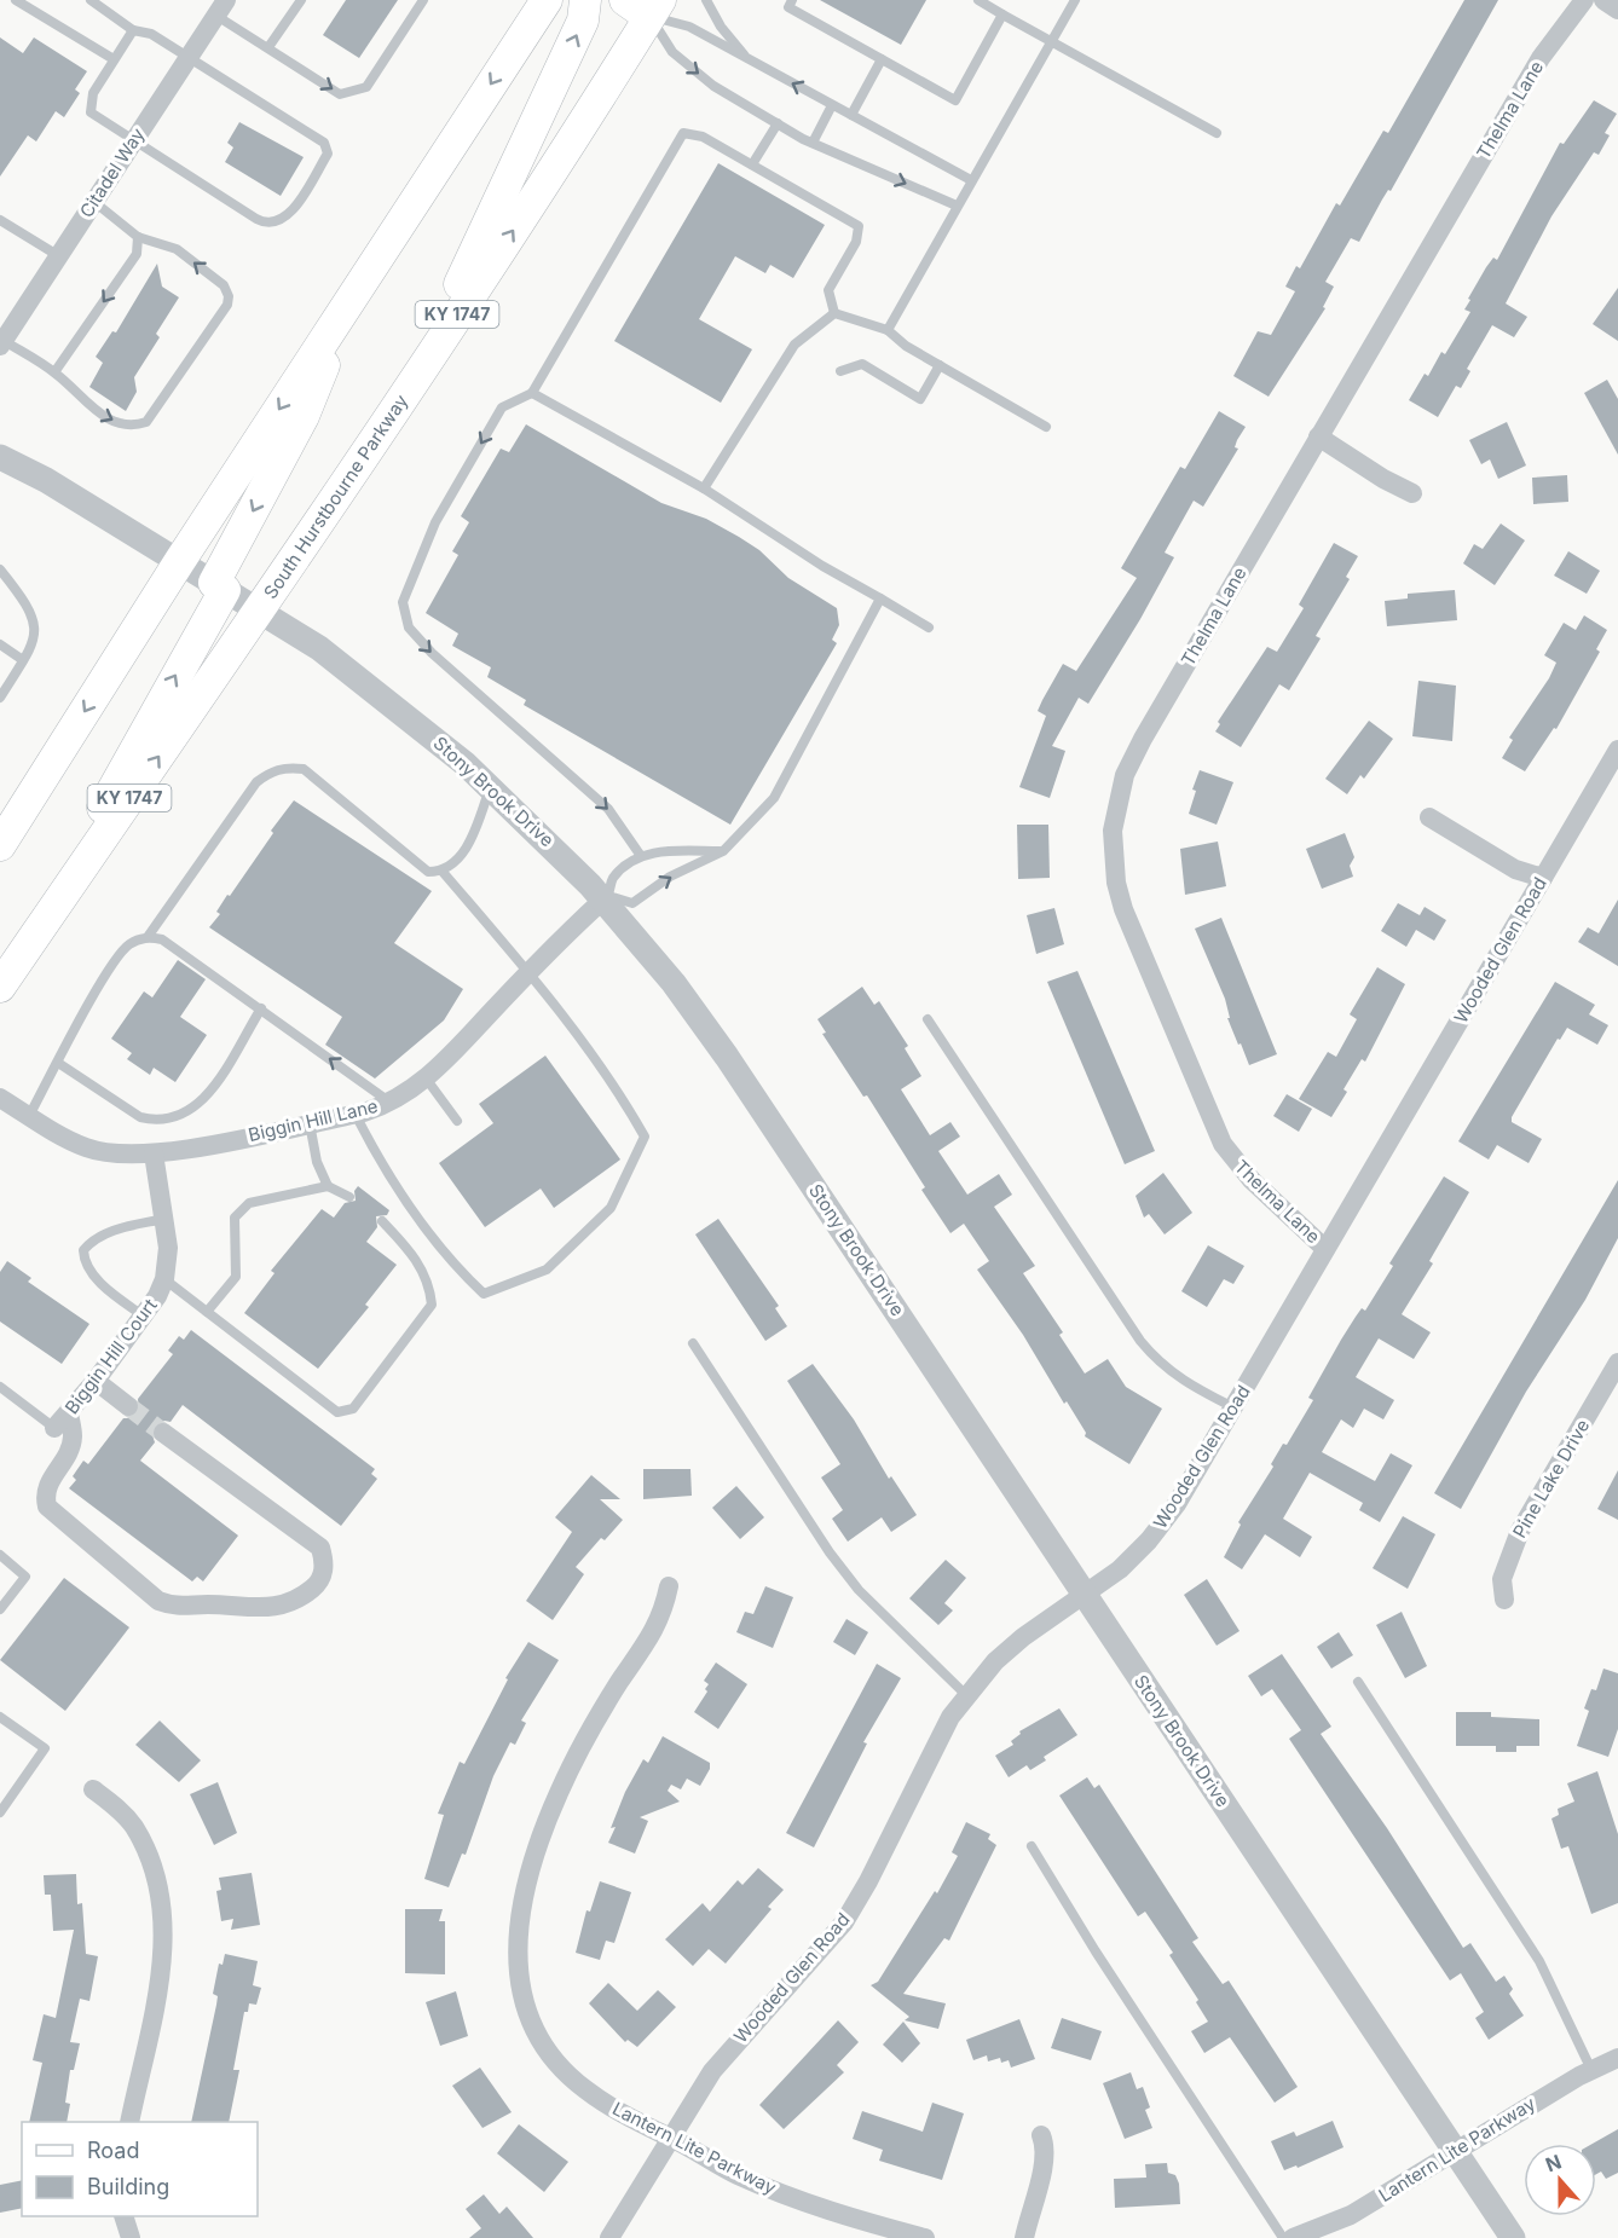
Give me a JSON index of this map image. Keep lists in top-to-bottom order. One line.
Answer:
{"streets":{"main road":["KY 1747","South Hurstbourne Parkway"],"street":["Thelma Lane","Citadel Way","Stony Brook Drive","Wooded Glen Road","Biggin Hill Lane","Biggin Hill Court","Pine Lake Drive","Lantern Lite Parkway"]},"crossings":[["Thelma Lane","Wooded Glen Road"],["South Hurstbourne Parkway","Stony Brook Drive"],["Stony Brook Drive","Wooded Glen Road"],["Stony Brook Drive","Biggin Hill Lane"],["Stony Brook Drive","Lantern Lite Parkway"],["Wooded Glen Road","Lantern Lite Parkway"],["Biggin Hill Lane","Biggin Hill Court"]],"legend":["Road","Building"],"north":"top"}
